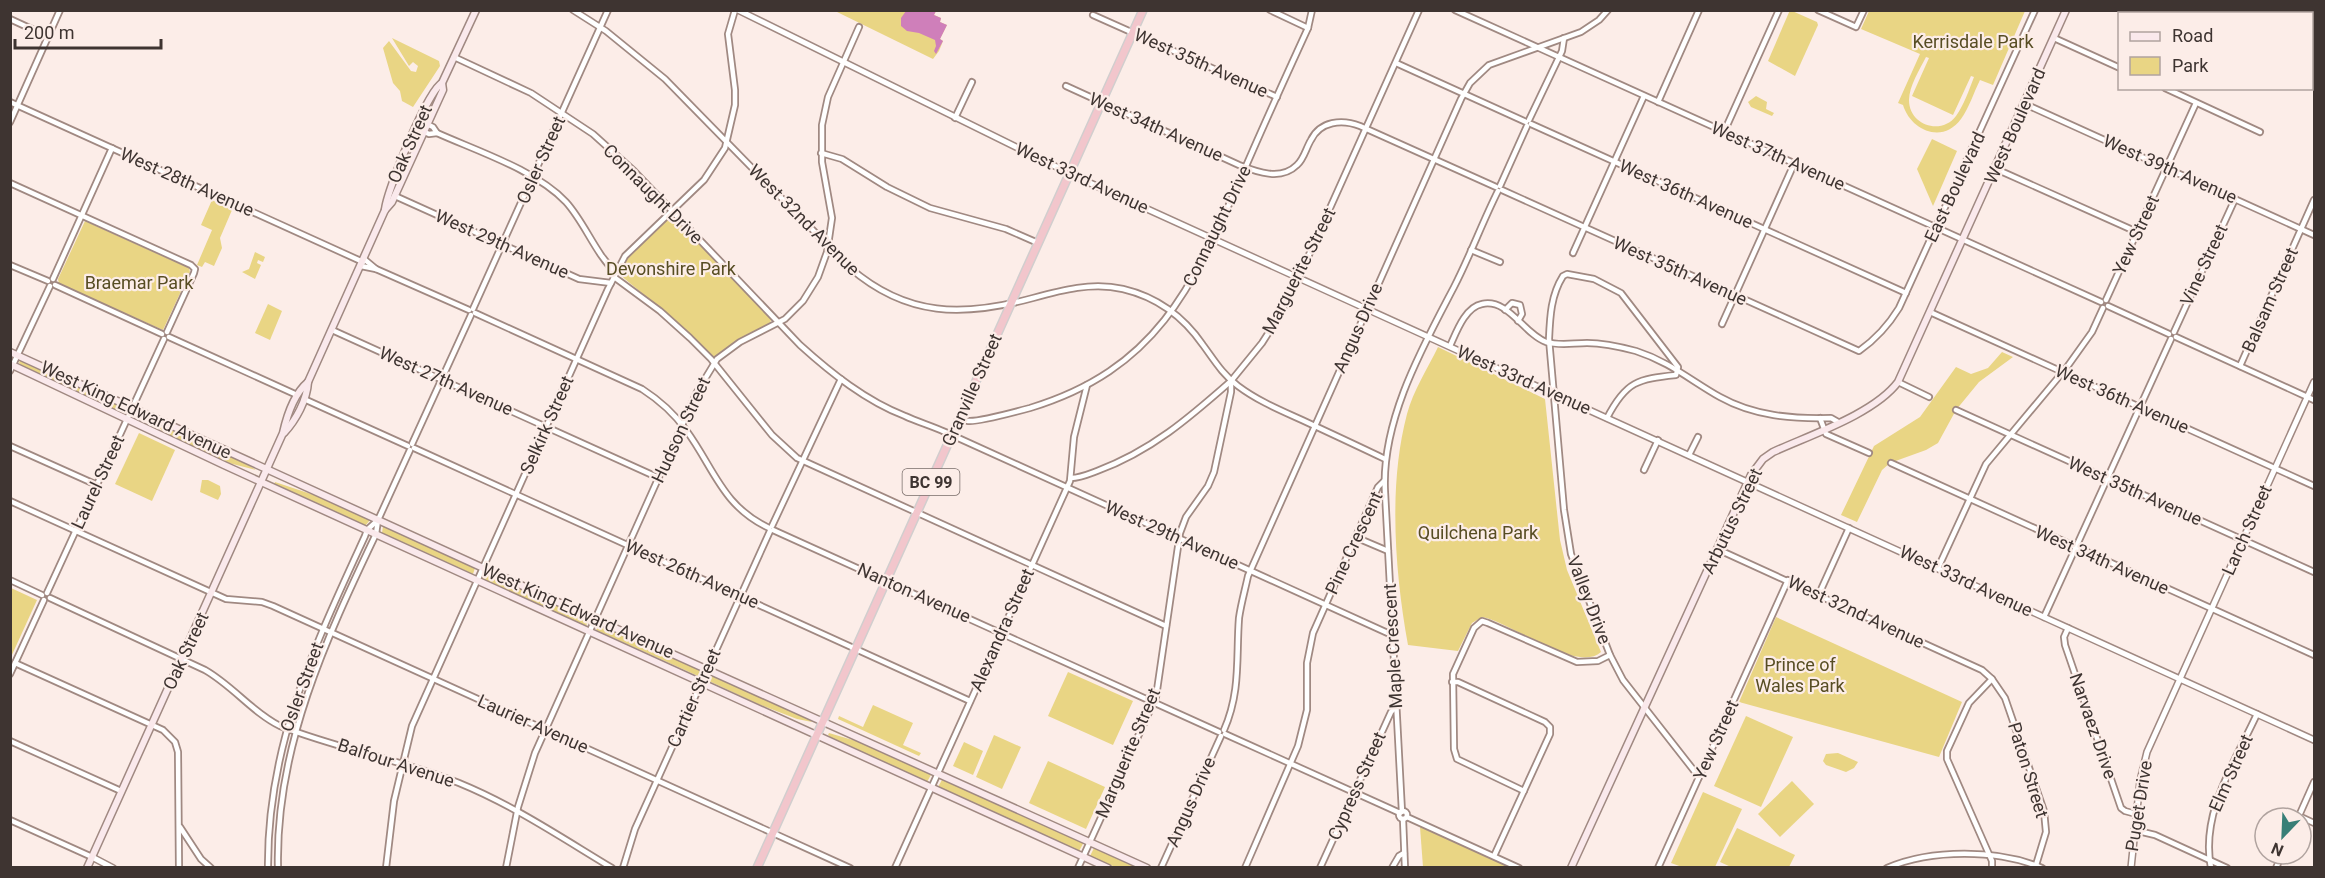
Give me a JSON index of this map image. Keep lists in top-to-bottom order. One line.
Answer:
{"streets":{"highway":["Granville Street","BC 99"],"main road":["West Boulevard","Oak Street","West King Edward Avenue","Arbutus Street"],"street":["West 35th Avenue","West 34th Avenue","West 37th Avenue","Osler Street","West 39th Avenue","West 33rd Avenue","West 28th Avenue","East Boulevard","Connaught Drive","West 36th Avenue","West 32nd Avenue","Yew Street","West 29th Avenue","Vine Street","Marguerite Street","Balsam Street","Angus Drive","West 27th Avenue","Selkirk Street","Hudson Street","Laurel Street","Larch Street","Pine Crescent","West 26th Avenue","Nanton Avenue","Valley Drive","Alexandra Street","Maple Crescent","Cartier Street","Laurier Avenue","Narvaez Drive","Balfour Avenue","Paton Street","Elm Street","Cypress Street","Puget Drive"]},"crossings":[["West 35th Avenue","West 34th Avenue"],["West 35th Avenue","East Boulevard"],["West 35th Avenue","Connaught Drive"],["West 35th Avenue","Yew Street"],["West 35th Avenue","Vine Street"],["West 35th Avenue","Marguerite Street"],["West 35th Avenue","Angus Drive"],["West 35th Avenue","Granville Street"],["West 35th Avenue","Larch Street"],["West 35th Avenue","Pine Crescent"],["West Boulevard","West 37th Avenue"],["West Boulevard","West 39th Avenue"],["West Boulevard","Arbutus Street"],["West 34th Avenue","Connaught Drive"],["West 34th Avenue","Yew Street"],["West 34th Avenue","Vine Street"],["West 34th Avenue","Marguerite Street"],["West 34th Avenue","Granville Street"],["West 34th Avenue","Larch Street"],["Oak Street","West 28th Avenue"],["Oak Street","Connaught Drive"],["Oak Street","West 29th Avenue"],["Oak Street","West 27th Avenue"],["Oak Street","West King Edward Avenue"],["Oak Street","West 26th Avenue"],["Oak Street","Nanton Avenue"],["Oak Street","Laurier Avenue"],["Oak Street","Balfour Avenue"],["West 37th Avenue","East Boulevard"],["West 37th Avenue","Yew Street"],["West 37th Avenue","Vine Street"],["West 37th Avenue","Balsam Street"],["West 37th Avenue","Angus Drive"],["West 37th Avenue","Arbutus Street"],["West 37th Avenue","Larch Street"],["West 37th Avenue","Pine Crescent"],["Osler Street","Connaught Drive"],["Osler Street","West 32nd Avenue"],["Osler Street","West 29th Avenue"],["Osler Street","West 27th Avenue"],["Osler Street","West King Edward Avenue"],["Osler Street","West 26th Avenue"],["Osler Street","Nanton Avenue"],["Osler Street","Laurier Avenue"],["Osler Street","Balfour Avenue"],["West 39th Avenue","Yew Street"],["West 39th Avenue","Vine Street"],["West 39th Avenue","Balsam Street"],["West 33rd Avenue","Connaught Drive"],["West 33rd Avenue","Yew Street"],["West 33rd Avenue","Vine Street"],["West 33rd Avenue","Marguerite Street"],["West 33rd Avenue","Angus Drive"],["West 33rd Avenue","Granville Street"],["West 33rd Avenue","Selkirk Street"],["West 33rd Avenue","Hudson Street"],["West 33rd Avenue","Arbutus Street"],["West 33rd Avenue","Larch Street"],["West 33rd Avenue","Pine Crescent"],["West 33rd Avenue","Valley Drive"],["West 33rd Avenue","Narvaez Drive"],["West 33rd Avenue","Elm Street"],["West 33rd Avenue","Puget Drive"],["West 28th Avenue","Nanton Avenue"],["East Boulevard","West 36th Avenue"],["Connaught Drive","West 32nd Avenue"],["Connaught Drive","West 29th Avenue"],["Connaught Drive","Granville Street"],["Connaught Drive","Selkirk Street"],["Connaught Drive","Hudson Street"],["Connaught Drive","Alexandra Street"],["Connaught Drive","Cartier Street"],["West 36th Avenue","Yew Street"],["West 36th Avenue","Vine Street"],["West 36th Avenue","Marguerite Street"],["West 36th Avenue","Angus Drive"],["West 36th Avenue","Arbutus Street"],["West 36th Avenue","Larch Street"],["West 36th Avenue","Pine Crescent"],["West 32nd Avenue","Yew Street"],["West 32nd Avenue","Marguerite Street"],["West 32nd Avenue","Angus Drive"],["West 32nd Avenue","Granville Street"],["West 32nd Avenue","Selkirk Street"],["West 32nd Avenue","Hudson Street"],["West 32nd Avenue","Arbutus Street"],["West 32nd Avenue","Pine Crescent"],["West 32nd Avenue","Paton Street"],["Yew Street","Valley Drive"],["West 29th Avenue","Marguerite Street"],["West 29th Avenue","Angus Drive"],["West 29th Avenue","Granville Street"],["West 29th Avenue","Selkirk Street"],["West 29th Avenue","Pine Crescent"],["West 29th Avenue","Alexandra Street"],["West 29th Avenue","Maple Crescent"],["Marguerite Street","West King Edward Avenue"],["Marguerite Street","Nanton Avenue"],["Angus Drive","Pine Crescent"],["Angus Drive","Nanton Avenue"],["West 27th Avenue","Selkirk Street"],["West 27th Avenue","Hudson Street"],["Granville Street","West King Edward Avenue"],["Granville Street","West 26th Avenue"],["Granville Street","Nanton Avenue"],["Granville Street","Laurier Avenue"],["West King Edward Avenue","Selkirk Street"],["West King Edward Avenue","Hudson Street"],["West King Edward Avenue","Laurel Street"],["West King Edward Avenue","Alexandra Street"],["West King Edward Avenue","Cartier Street"],["Selkirk Street","West 26th Avenue"],["Selkirk Street","Nanton Avenue"],["Selkirk Street","Laurier Avenue"],["Selkirk Street","Balfour Avenue"],["Hudson Street","West 26th Avenue"],["Hudson Street","Nanton Avenue"],["Hudson Street","Laurier Avenue"],["Hudson Street","Balfour Avenue"],["Laurel Street","Laurier Avenue"],["Laurel Street","Balfour Avenue"],["Arbutus Street","Valley Drive"],["Larch Street","Puget Drive"],["Pine Crescent","Nanton Avenue"],["Pine Crescent","Maple Crescent"],["West 26th Avenue","Alexandra Street"],["West 26th Avenue","Cartier Street"],["Nanton Avenue","Alexandra Street"],["Nanton Avenue","Maple Crescent"],["Nanton Avenue","Cartier Street"],["Nanton Avenue","Cypress Street"],["Maple Crescent","Cypress Street"],["Cartier Street","Laurier Avenue"],["Narvaez Drive","Puget Drive"]],"parks":["Kerrisdale Park","Devonshire Park","Braemar Park","Quilchena Park","Prince of Wales Park"],"legend":["Road","Park"],"scale_bar":"200 m","north":"bottom left"}
